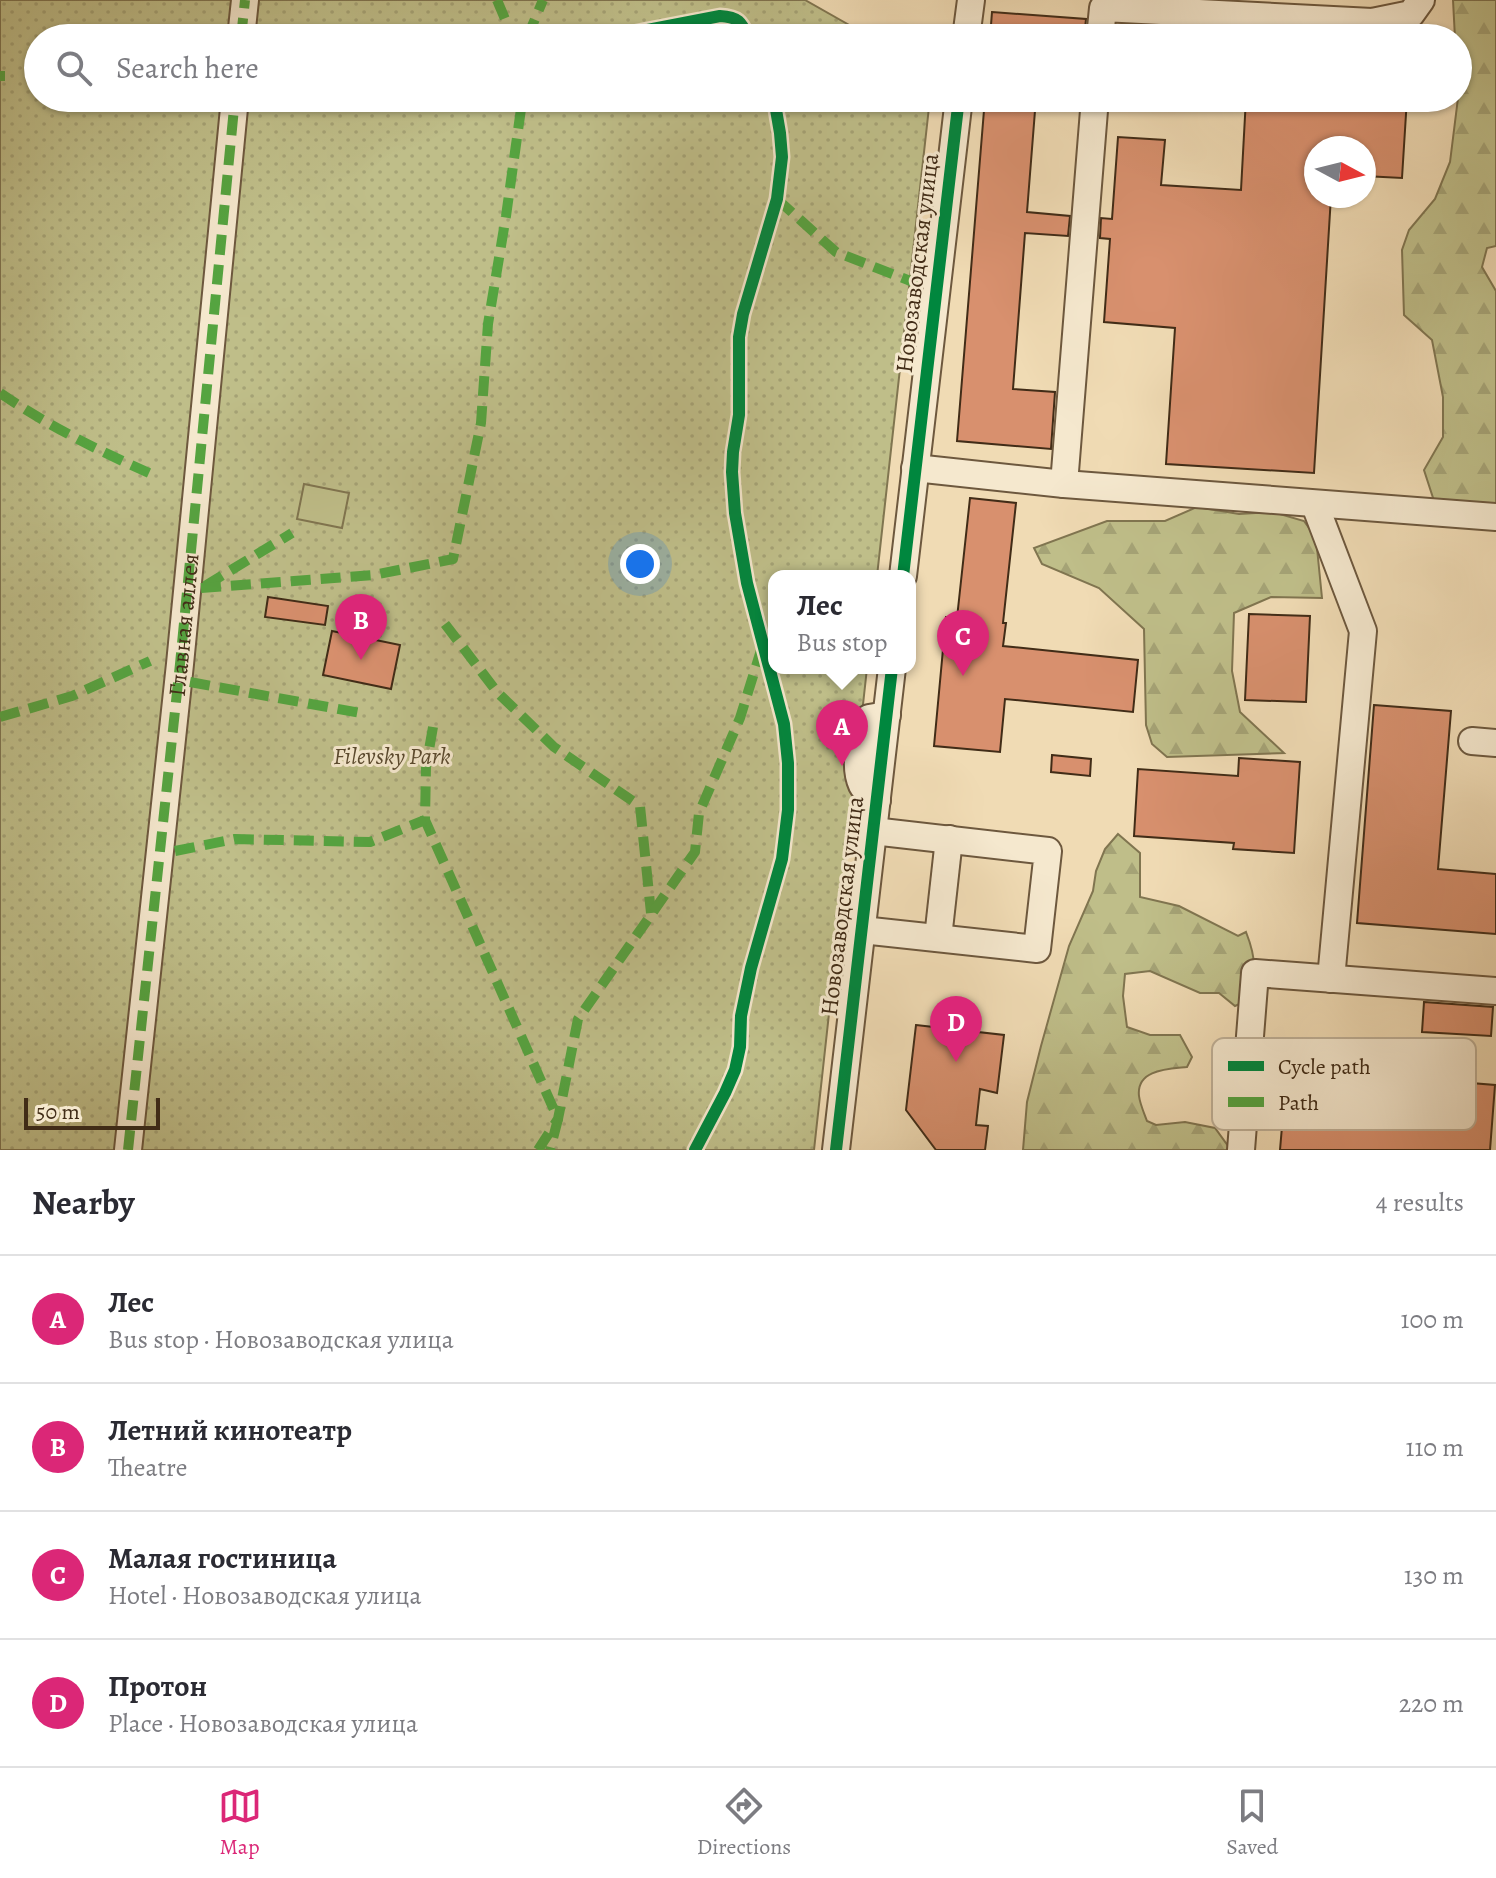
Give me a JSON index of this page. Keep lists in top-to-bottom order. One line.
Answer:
{"streets":{"street":["Новозаводская улица","Главная аллея"]},"parks":["Filevsky Park"],"legend":["Cycle path","Path"],"scale_bar":"50 m","north":"right","page":{"search":"Search here","popup":["Лес","Bus stop"],"pins":["B","C","A","D"],"scale":"50 m","heading":["Nearby","4 results"],"list":[{"mark":"A","name":"Лес","note":"Bus stop · Новозаводская улица","value":"100 m"},{"mark":"B","name":"Летний кинотеатр","note":"Theatre","value":"110 m"},{"mark":"C","name":"Малая гостиница","note":"Hotel · Новозаводская улица","value":"130 m"},{"mark":"D","name":"Протон","note":"Place · Новозаводская улица","value":"220 m"}],"nav":["Map","Directions","Saved"]}}
